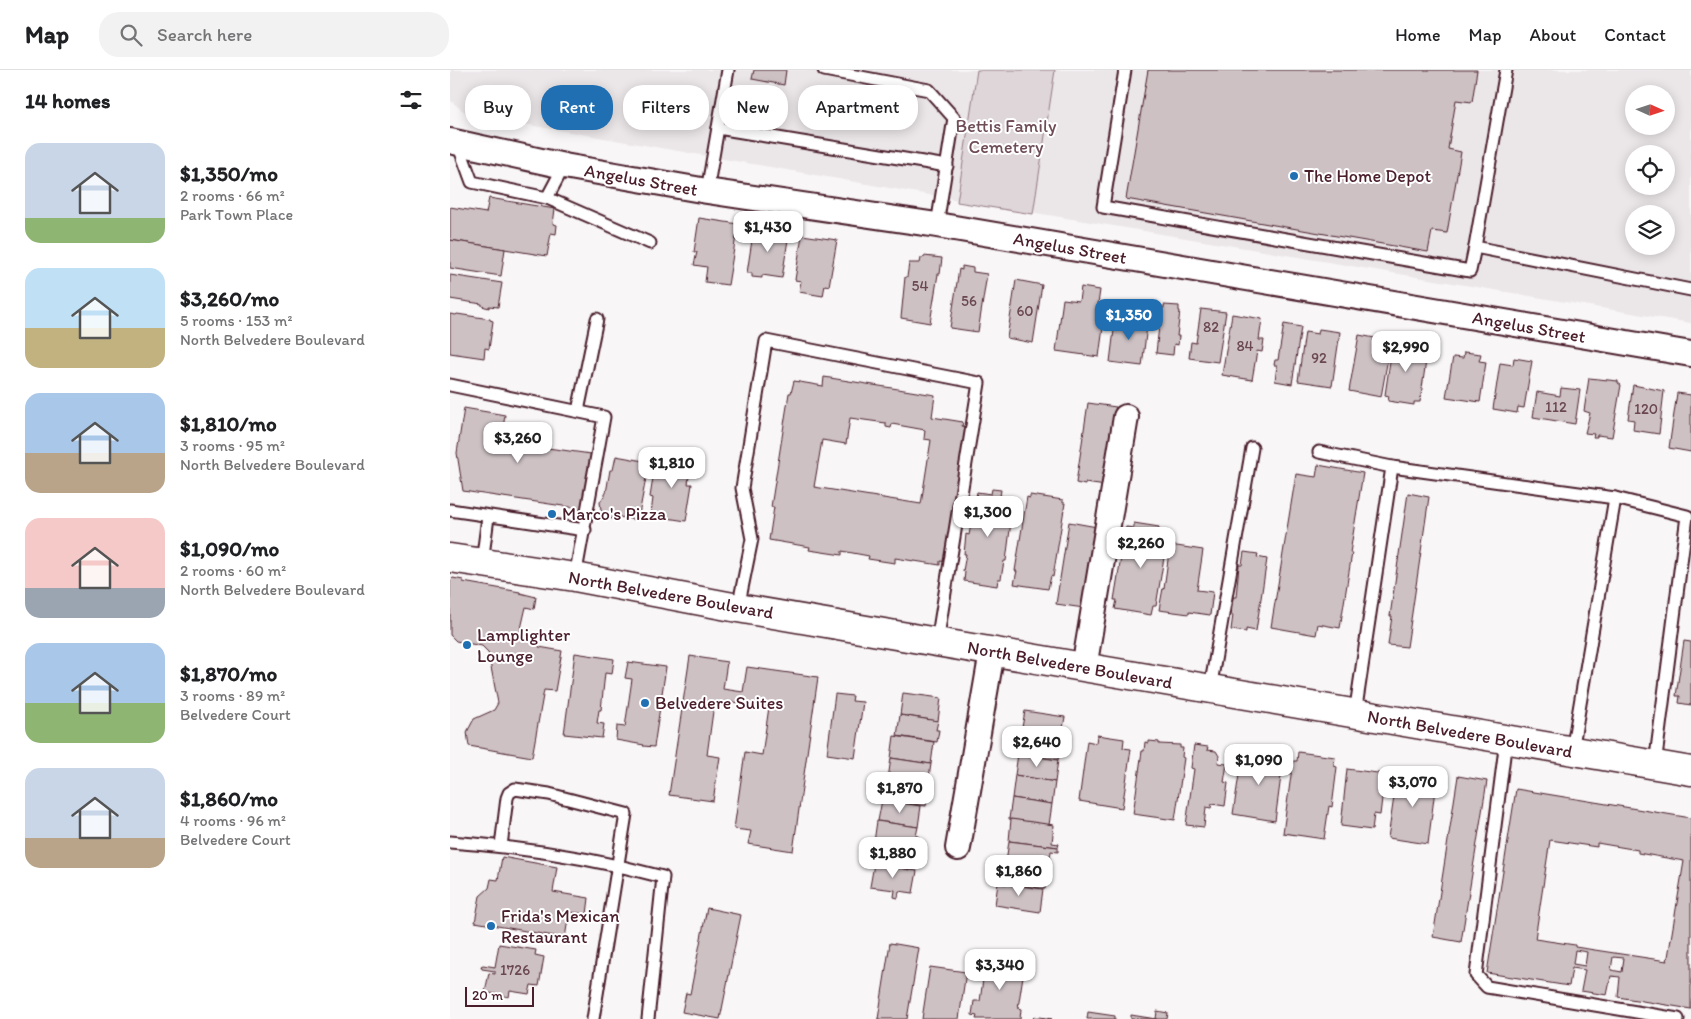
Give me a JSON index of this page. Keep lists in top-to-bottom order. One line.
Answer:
{"streets":{"street":["Angelus Street","North Belvedere Boulevard"]},"parks":["Bettis Family Cemetery"],"places":["The Home Depot","Marco's Pizza","Lamplighter Lounge","Belvedere Suites","Frida's Mexican Restaurant"],"house_numbers":["54","56","60","82","84","92","112","120","1726"],"scale_bar":"20 m","north":"right","page":{"header":"Map","search":"Search here","nav":["Home","Map","About","Contact"],"heading":"14 homes","chip":["Buy","Rent","Filters","New","Apartment"],"list":[{"name":"$1,350/mo","note":"2 rooms · 66 m² · Park Town Place"},{"name":"$3,260/mo","note":"5 rooms · 153 m² · North Belvedere Boulevard"},{"name":"$1,810/mo","note":"3 rooms · 95 m² · North Belvedere Boulevard"},{"name":"$1,090/mo","note":"2 rooms · 60 m² · North Belvedere Boulevard"},{"name":"$1,870/mo","note":"3 rooms · 89 m² · Belvedere Court"},{"name":"$1,860/mo","note":"4 rooms · 96 m² · Belvedere Court"}],"price":["$1,430","$1,350","$2,990","$3,260","$1,810","$1,300","$2,260","$2,640","$1,090","$3,070","$1,870","$1,880","$1,860","$3,340"],"scale":"20 m"}}
